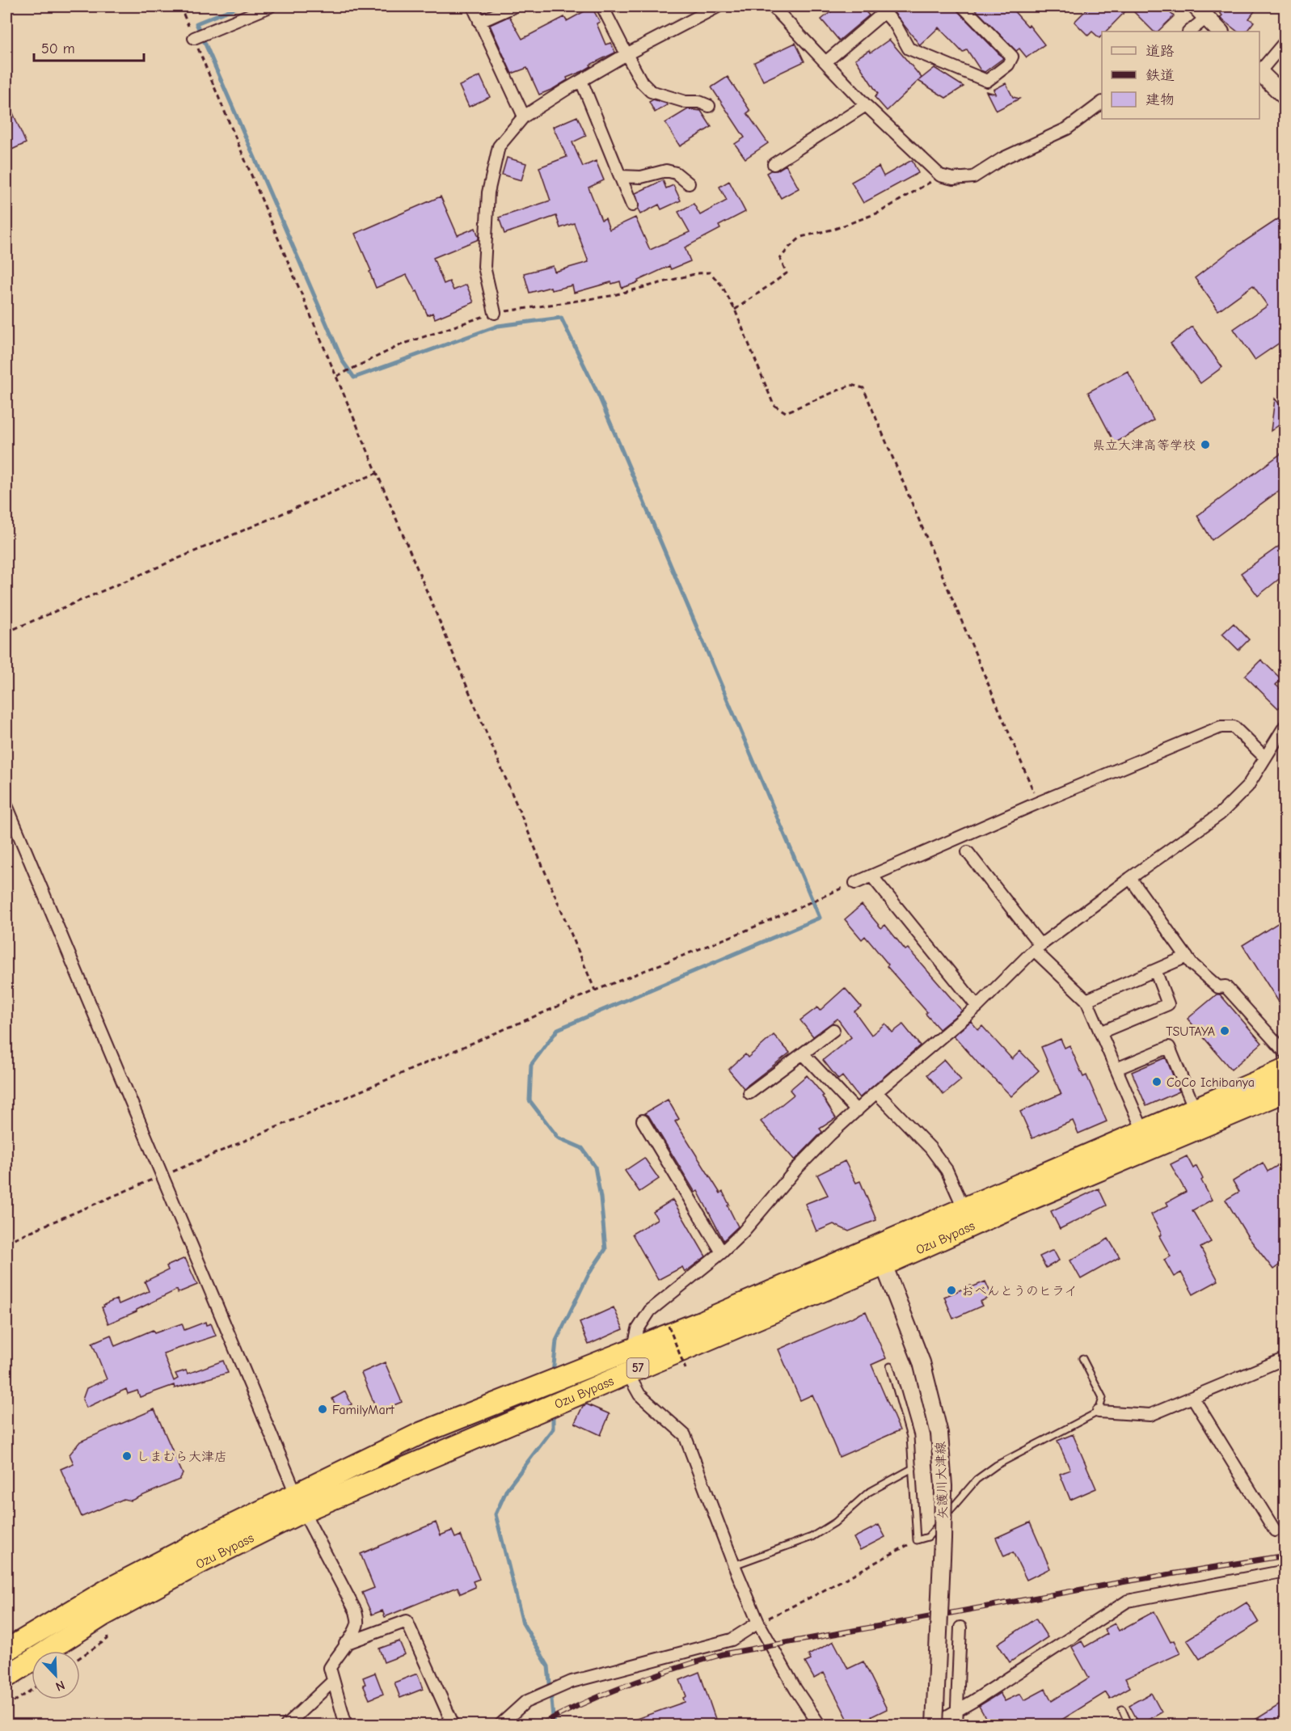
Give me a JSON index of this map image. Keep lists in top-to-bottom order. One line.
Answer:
{"streets":{"highway":["Ozu Bypass","57"],"main road":["矢護川大津線"]},"crossings":[["Ozu Bypass","矢護川大津線"]],"places":["県立大津高等学校","TSUTAYA","CoCo Ichibanya","おべんとうのヒライ","FamilyMart","しまむら大津店"],"legend":["道路","鉄道","建物"],"scale_bar":"50 m","north":"bottom right"}
